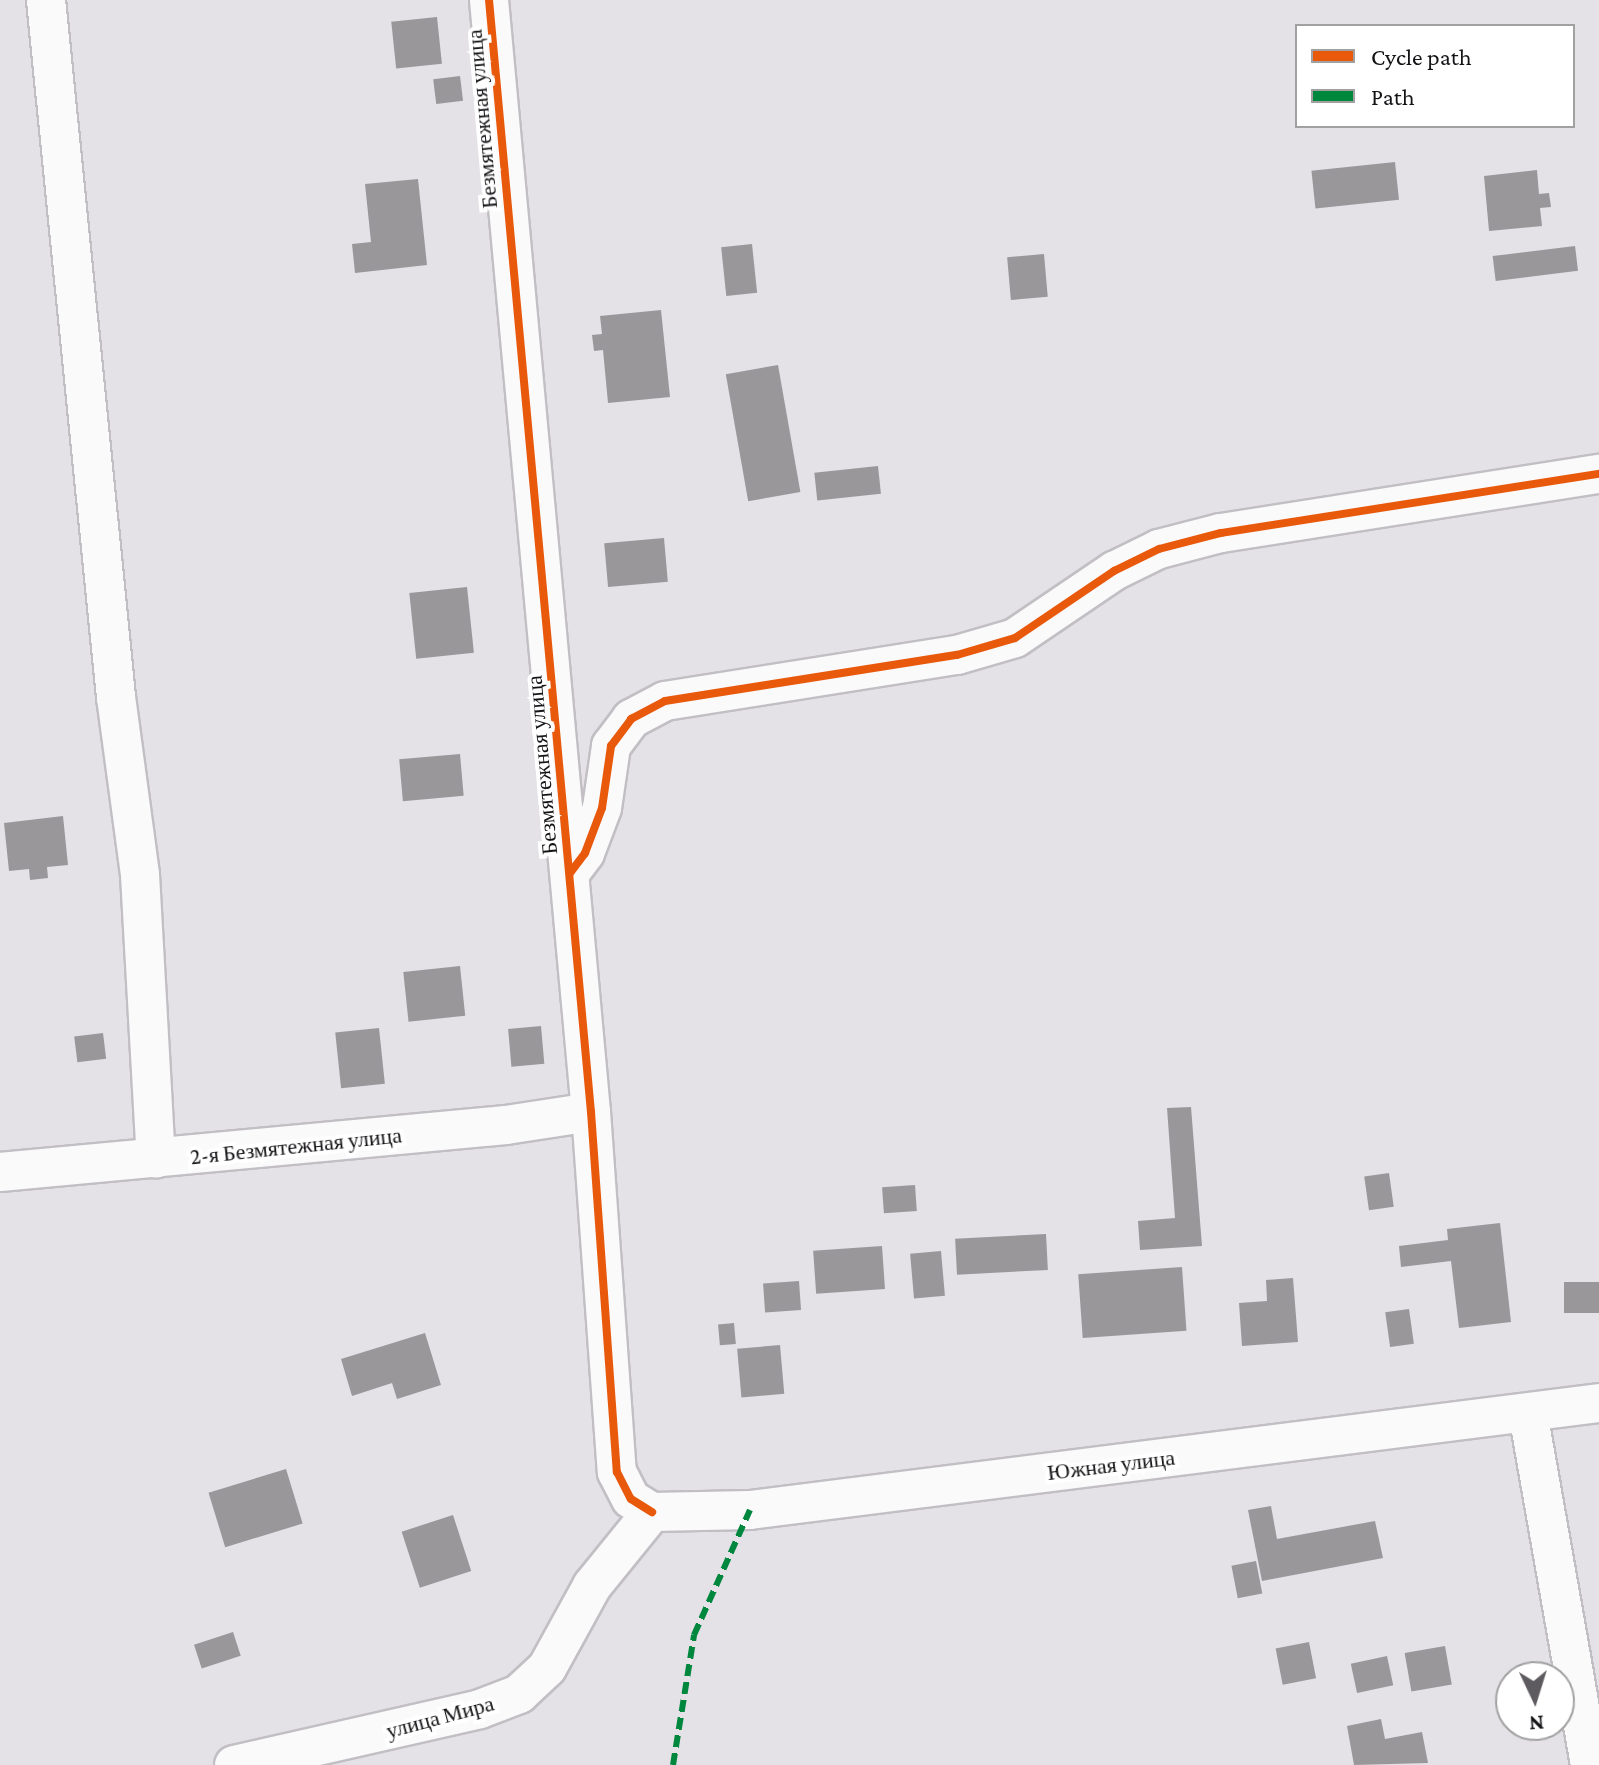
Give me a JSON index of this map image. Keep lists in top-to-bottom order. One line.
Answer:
{"streets":{"street":["Безмятежная улица","2-я Безмятежная улица","Южная улица","улица Мира"]},"crossings":[["Безмятежная улица","2-я Безмятежная улица"],["Безмятежная улица","Южная улица"],["Безмятежная улица","улица Мира"],["Южная улица","улица Мира"]],"legend":["Cycle path","Path"],"north":"bottom"}
